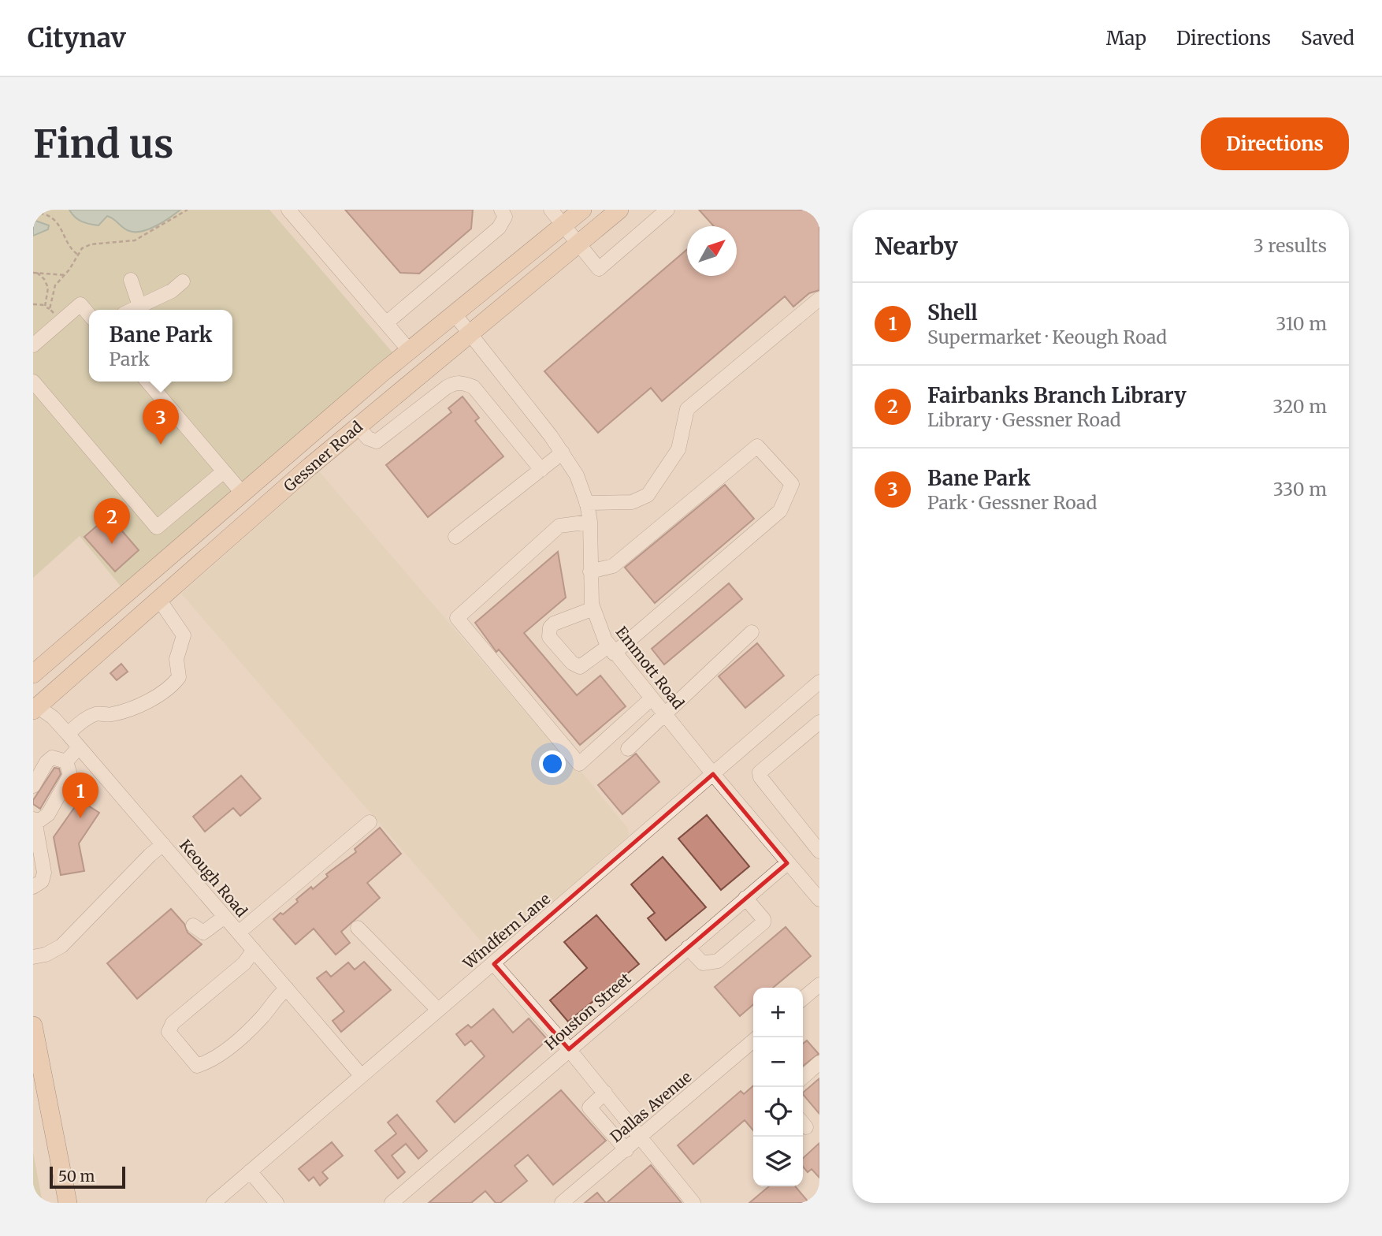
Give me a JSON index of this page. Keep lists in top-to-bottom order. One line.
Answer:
{"streets":{"main road":["Gessner Road"],"street":["Emmott Road","Keough Road","Windfern Lane","Houston Street","Dallas Avenue"]},"crossings":[["Gessner Road","Emmott Road"],["Gessner Road","Keough Road"],["Emmott Road","Windfern Lane"],["Emmott Road","Houston Street"],["Keough Road","Windfern Lane"]],"scale_bar":"50 m","north":"top right","page":{"header":"Citynav","nav":["Map","Directions","Saved"],"buttons":"Directions","title":"Find us","heading":["Nearby","3 results"],"list":[{"mark":"1","name":"Shell","note":"Supermarket · Keough Road","value":"310 m"},{"mark":"2","name":"Fairbanks Branch Library","note":"Library · Gessner Road","value":"320 m"},{"mark":"3","name":"Bane Park","note":"Park · Gessner Road","value":"330 m"}],"popup":["Bane Park","Park"],"pins":["3","2","1"],"map_buttons":["+","−"],"scale":"50 m"}}
